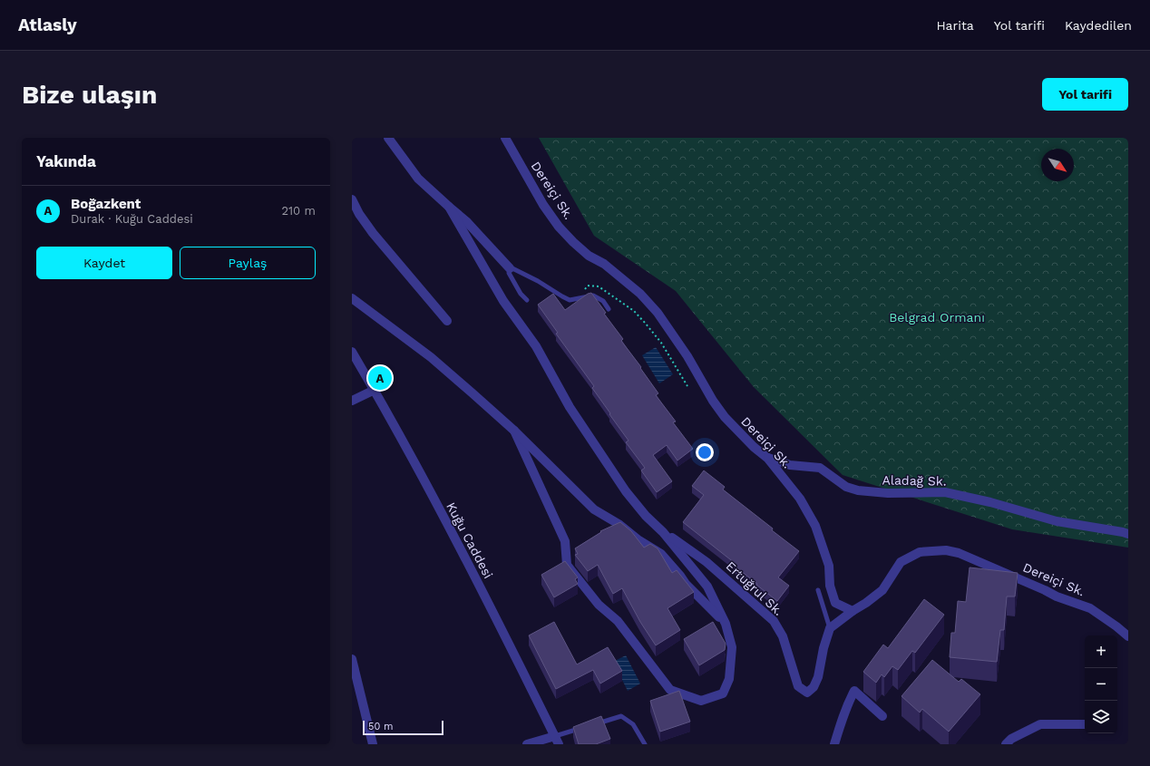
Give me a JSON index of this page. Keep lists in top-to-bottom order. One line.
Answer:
{"streets":{"street":["Dereiçi Sk.","Aladağ Sk.","Kuğu Caddesi","Ertuğrul Sk."]},"crossings":[["Dereiçi Sk.","Aladağ Sk."]],"parks":["Belgrad Ormanı"],"scale_bar":"50 m","north":"bottom right","page":{"header":"Atlasly","nav":["Harita","Yol tarifi","Kaydedilen"],"buttons":["Yol tarifi",["Kaydet","Paylaş"]],"title":"Bize ulaşın","heading":"Yakında","list":[{"mark":"A","name":"Boğazkent","note":"Durak · Kuğu Caddesi","value":"210 m"}],"pins":"A","map_buttons":["+","−"],"scale":"50 m"}}
